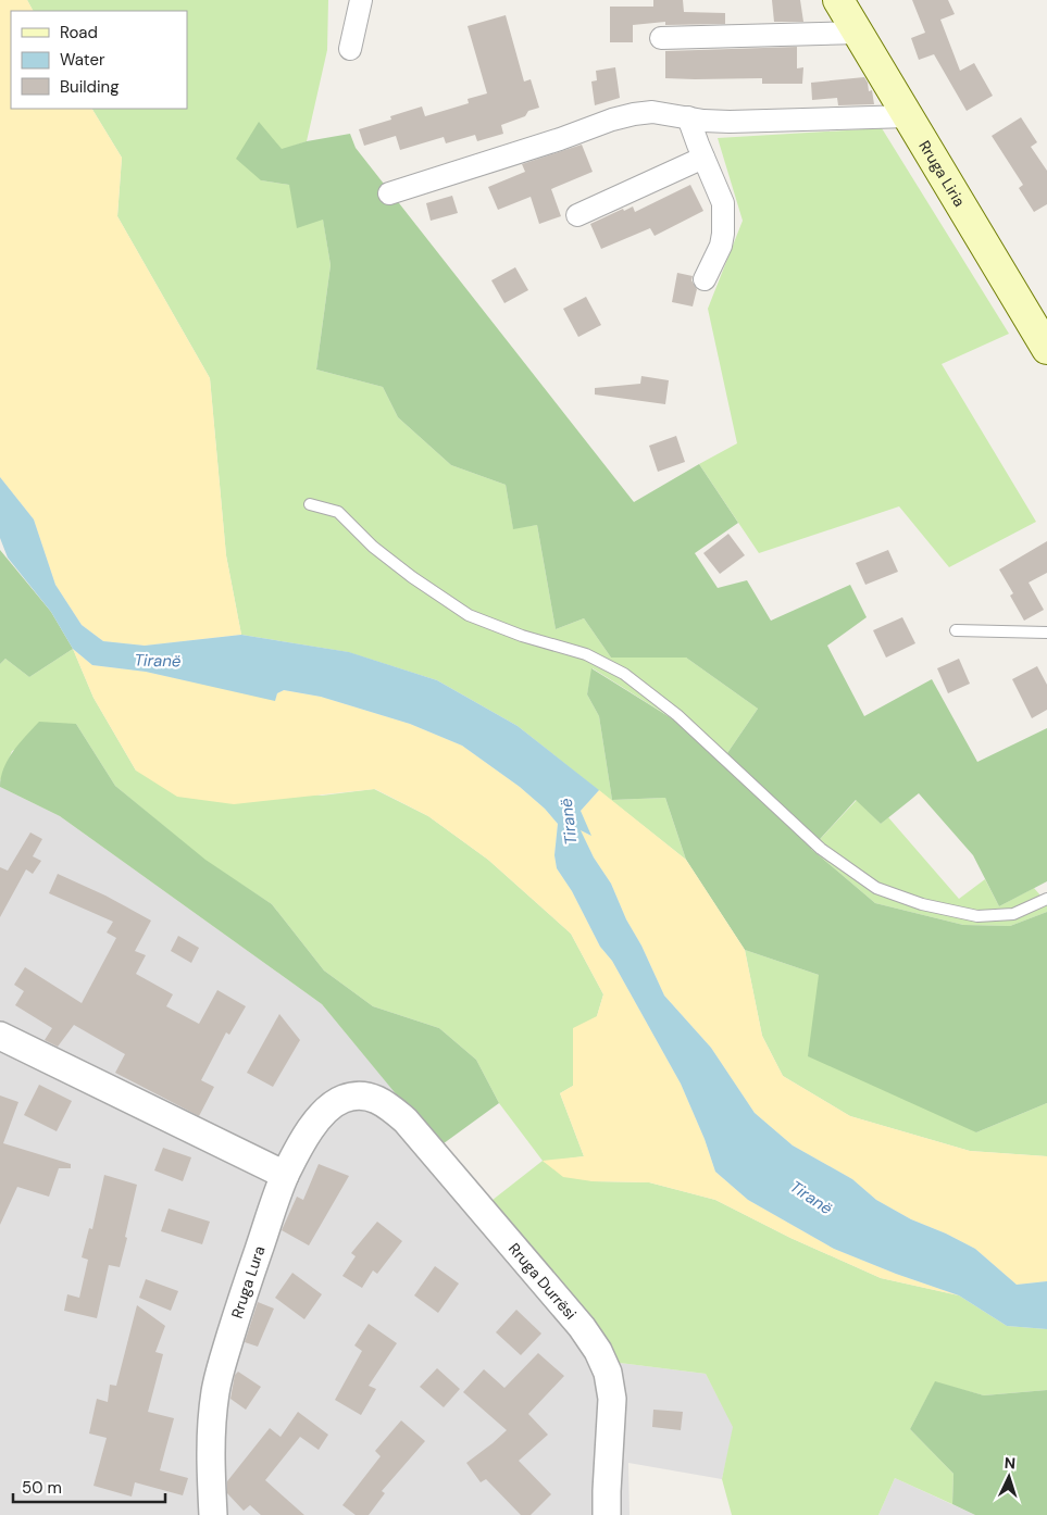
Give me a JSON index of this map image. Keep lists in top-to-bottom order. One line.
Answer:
{"streets":{"main road":["Rruga Liria"],"street":["Rruga Lura","Rruga Durrësi"]},"crossings":[["Rruga Lura","Rruga Durrësi"]],"water":["Tiranë"],"legend":["Road","Water","Building"],"scale_bar":"50 m","north":"top"}
